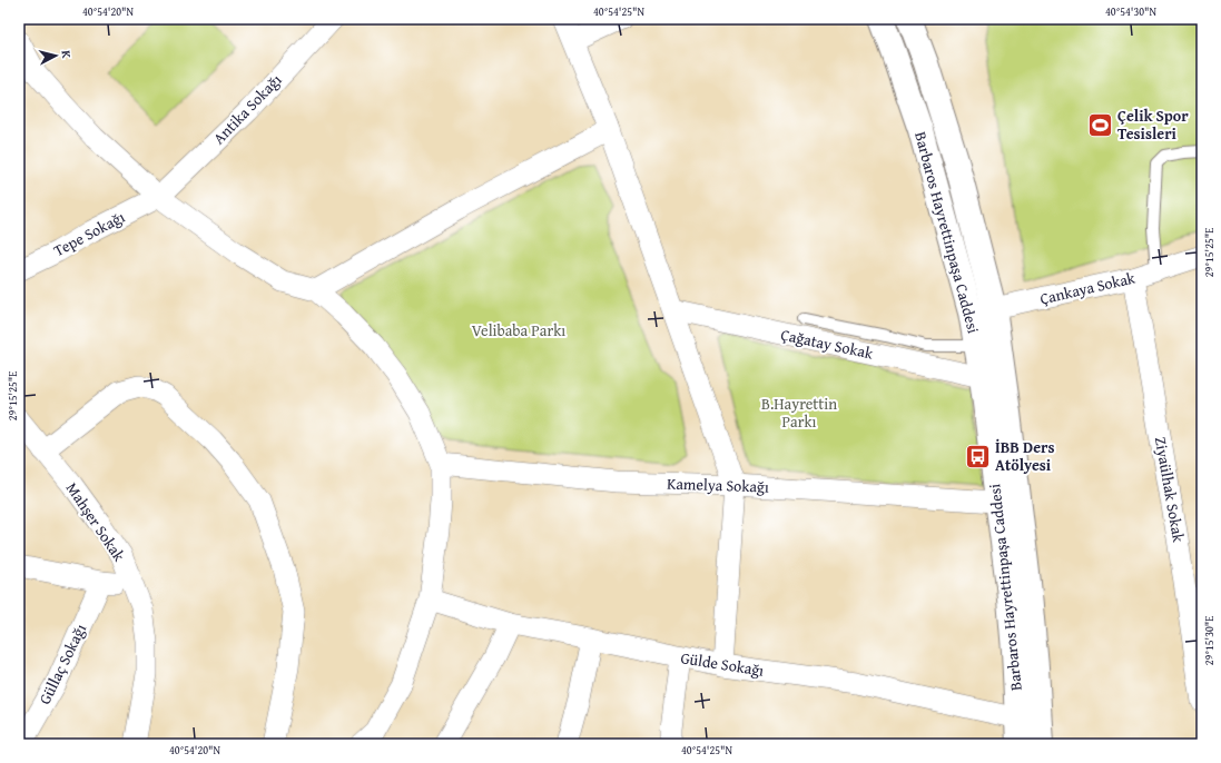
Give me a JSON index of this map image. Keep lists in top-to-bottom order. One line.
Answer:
{"streets":{"street":["Antika Sokağı","Barbaros Hayrettinpaşa Caddesi","Tepe Sokağı","Çankaya Sokak","Çağatay Sokak","Kamelya Sokağı","Ziyaülhak Sokak","Mahşer Sokak","Güllaç Sokağı","Gülde Sokağı"]},"crossings":[["Antika Sokağı","Tepe Sokağı"],["Barbaros Hayrettinpaşa Caddesi","Çankaya Sokak"],["Barbaros Hayrettinpaşa Caddesi","Çağatay Sokak"],["Barbaros Hayrettinpaşa Caddesi","Kamelya Sokağı"],["Barbaros Hayrettinpaşa Caddesi","Gülde Sokağı"],["Çankaya Sokak","Ziyaülhak Sokak"]],"parks":["Velibaba Parkı","B.Hayrettin Parkı"],"places":{"sports":["Çelik Spor Tesisleri"],"bus stop":["İBB Ders Atölyesi"]},"north":"right","coordinates":["40°54'20\"N","40°54'25\"N","40°54'30\"N","29°15'25\"E","29°15'30\"E"]}
